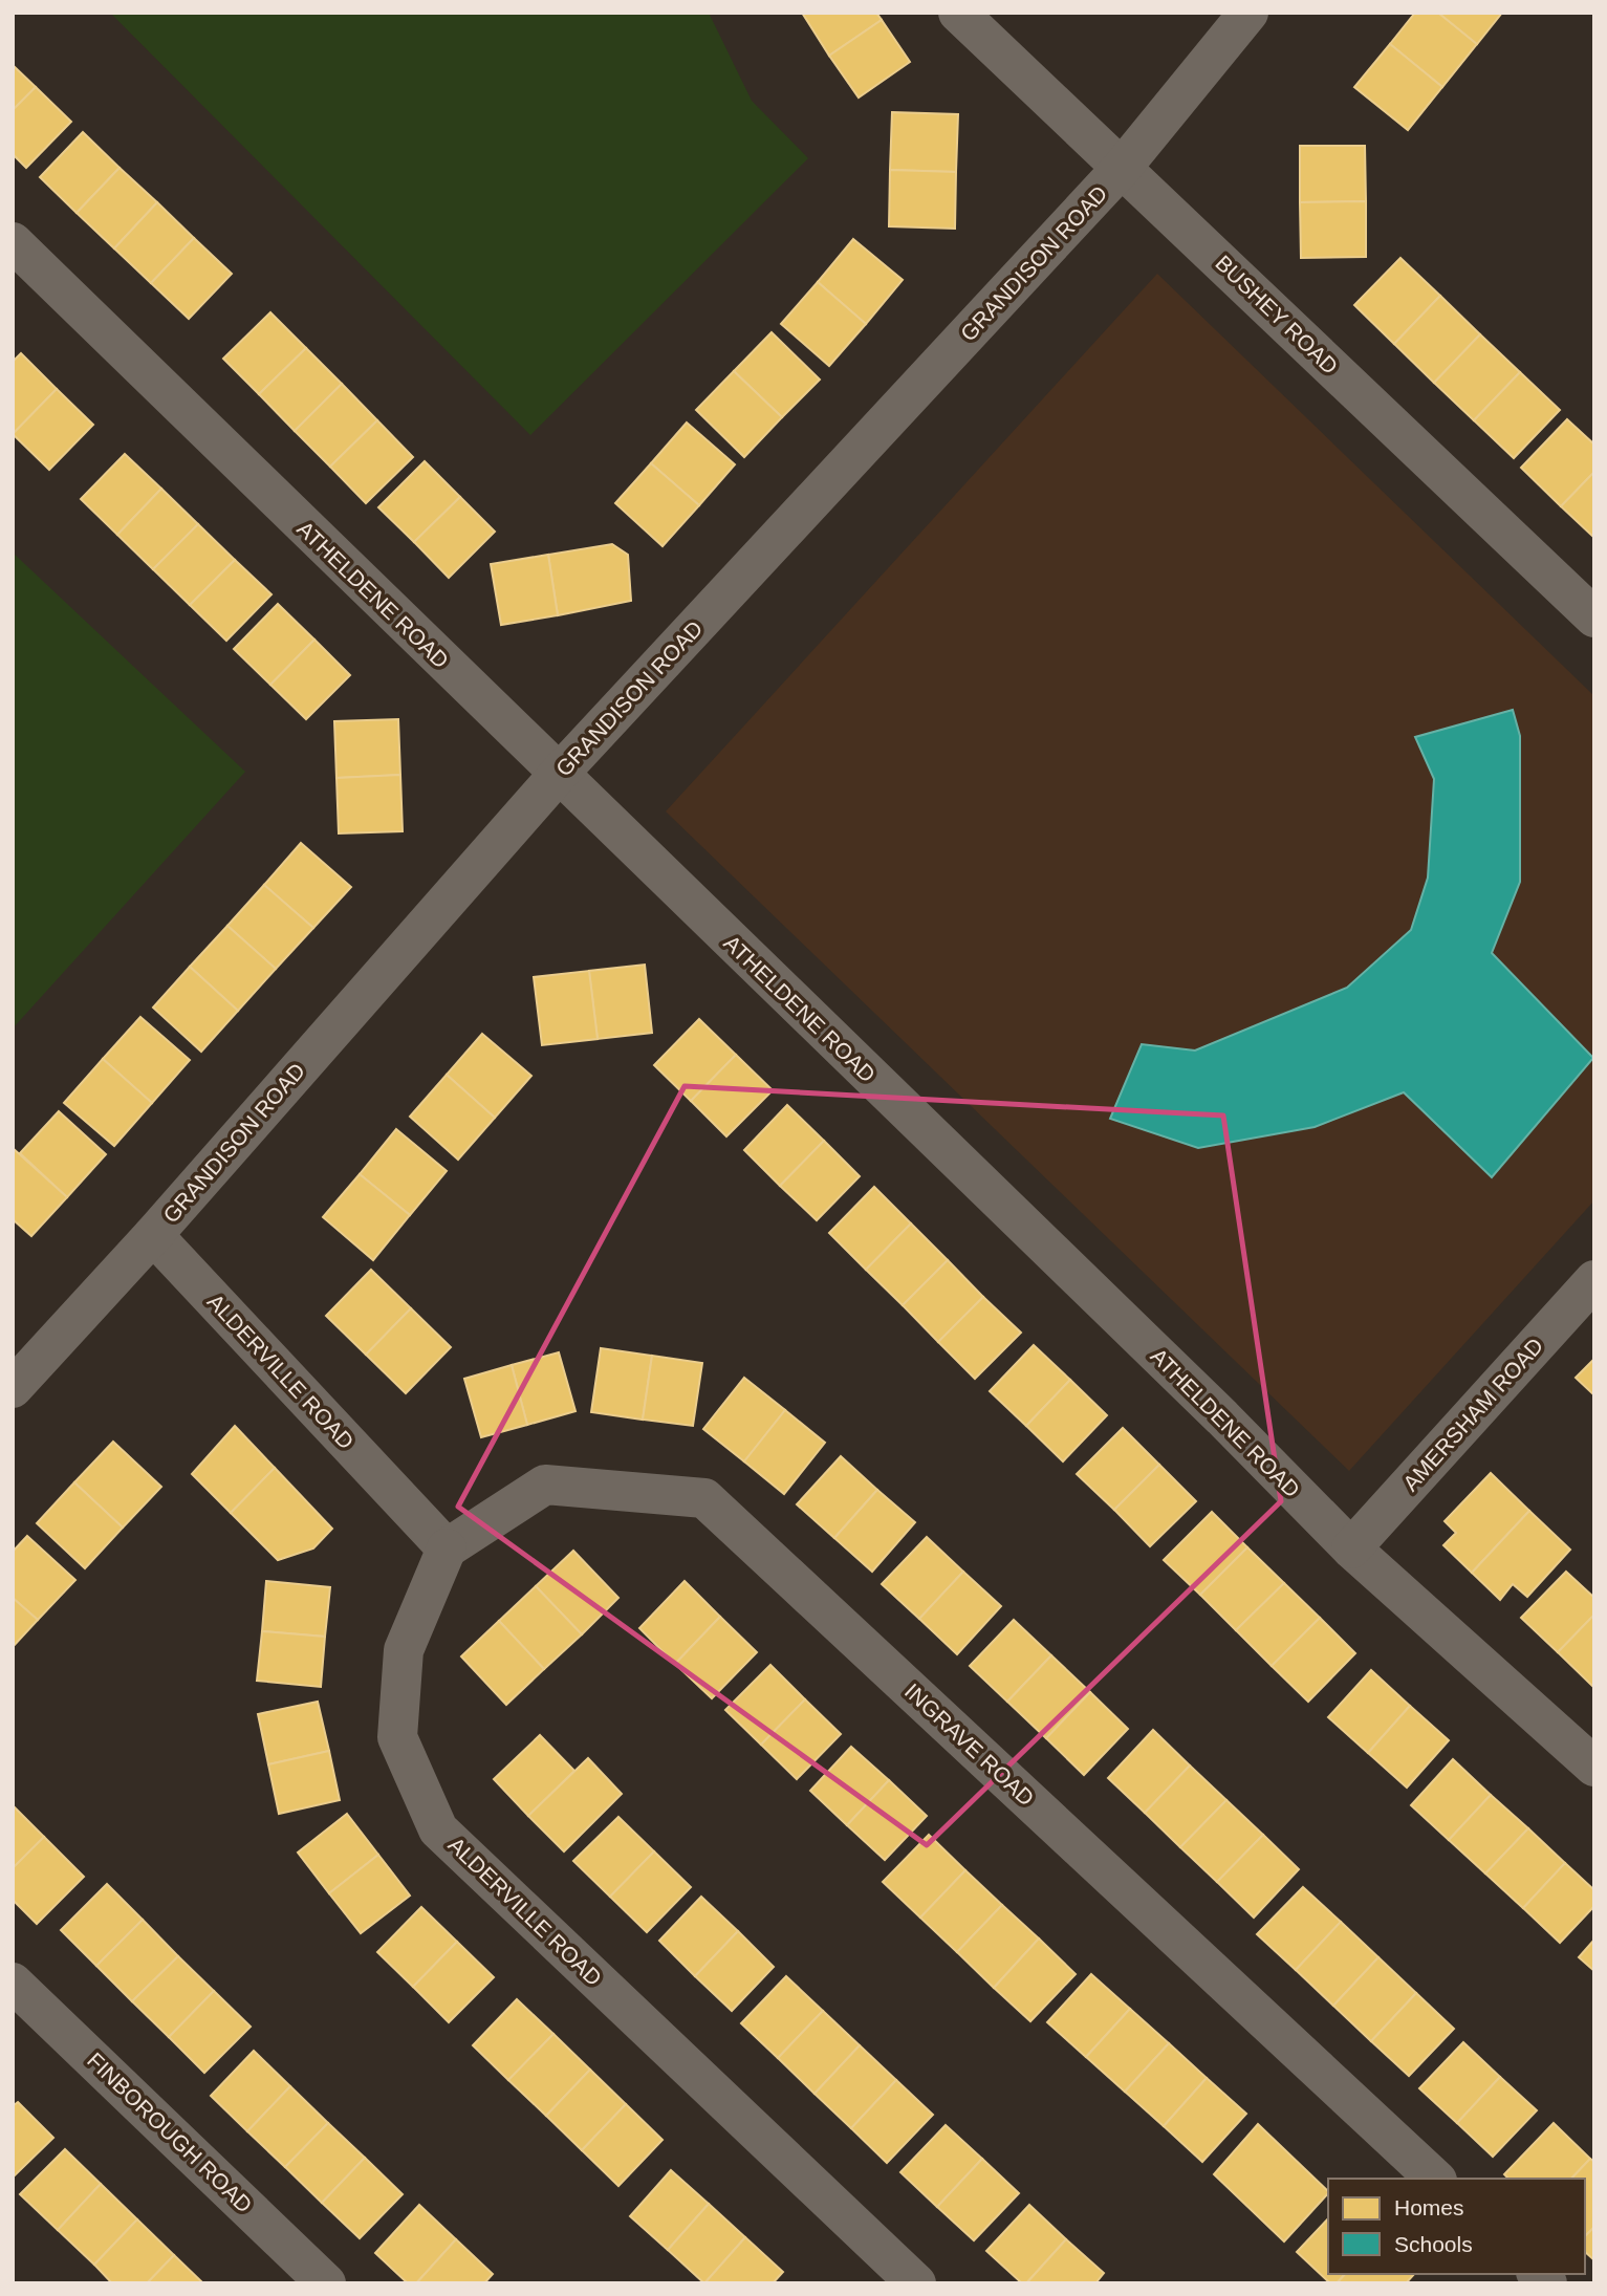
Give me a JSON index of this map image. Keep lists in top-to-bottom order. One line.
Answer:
{"streets":{"street":["GRANDISON ROAD","BUSHEY ROAD","ATHELDENE ROAD","ALDERVILLE ROAD","AMERSHAM ROAD","INGRAVE ROAD","FINBOROUGH ROAD"]},"crossings":[["GRANDISON ROAD","BUSHEY ROAD"],["GRANDISON ROAD","ATHELDENE ROAD"],["GRANDISON ROAD","ALDERVILLE ROAD"],["ATHELDENE ROAD","AMERSHAM ROAD"],["ALDERVILLE ROAD","INGRAVE ROAD"]],"legend":["Homes","Schools"]}
